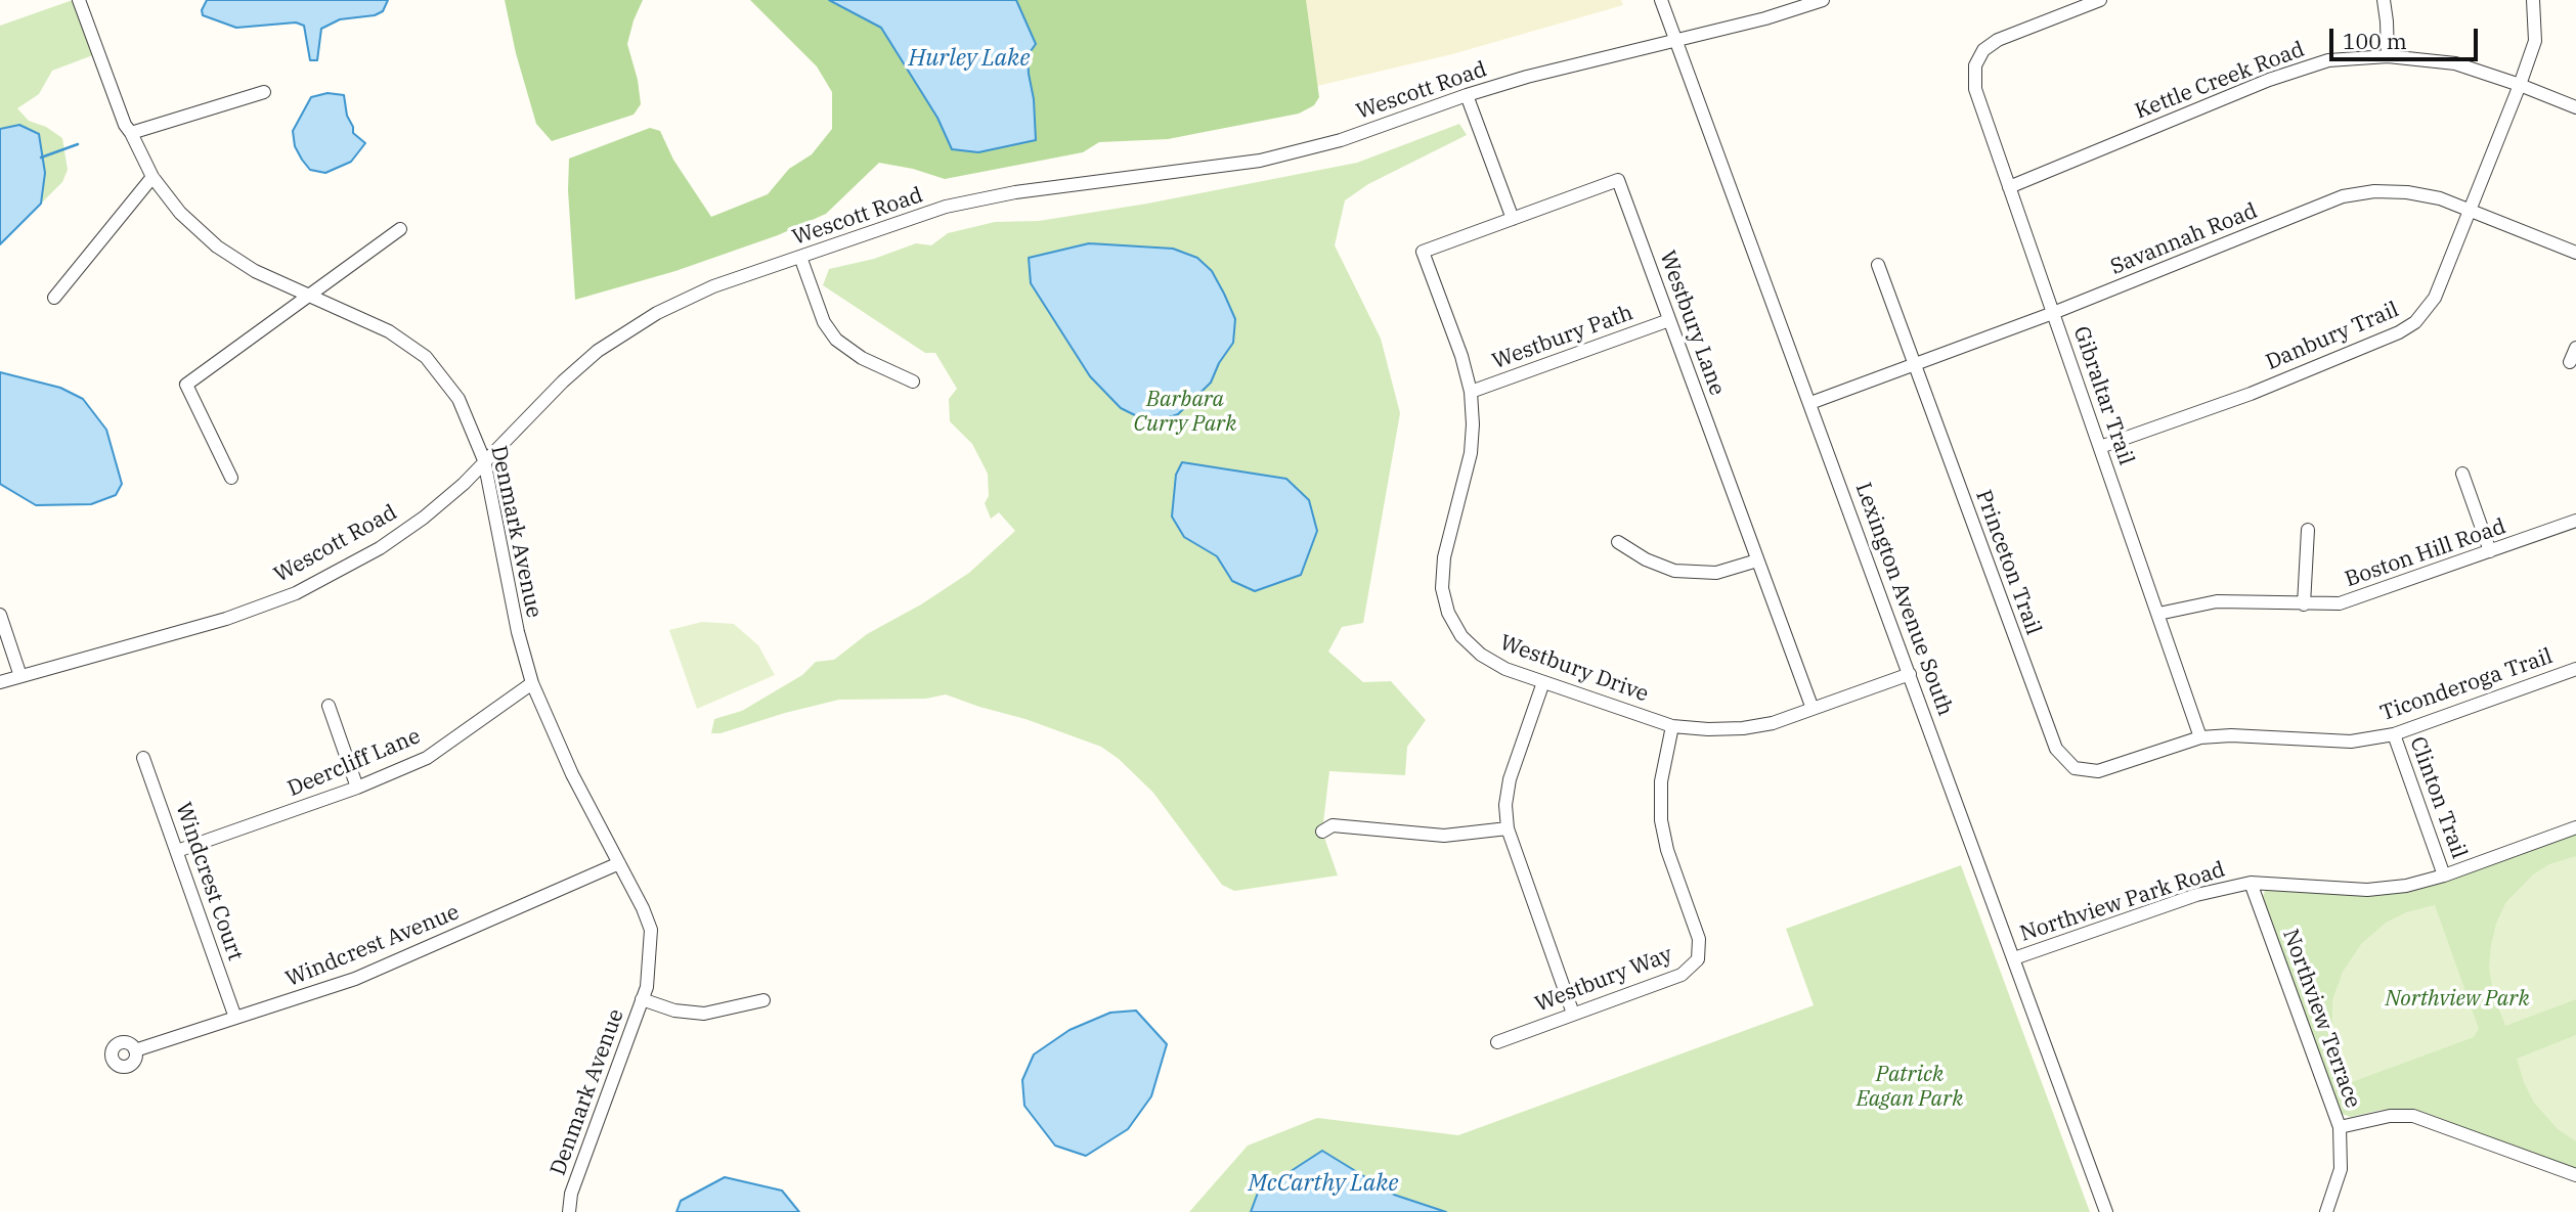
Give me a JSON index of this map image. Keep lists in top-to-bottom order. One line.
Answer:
{"streets":{"street":["Kettle Creek Road","Wescott Road","Savannah Road","Westbury Lane","Danbury Trail","Westbury Path","Gibraltar Trail","Denmark Avenue","Boston Hill Road","Princeton Trail","Lexington Avenue South","Westbury Drive","Ticonderoga Trail","Deercliff Lane","Clinton Trail","Windcrest Court","Northview Park Road","Windcrest Avenue","Westbury Way","Northview Terrace"]},"crossings":[["Kettle Creek Road","Danbury Trail"],["Kettle Creek Road","Gibraltar Trail"],["Wescott Road","Denmark Avenue"],["Wescott Road","Lexington Avenue South"],["Savannah Road","Danbury Trail"],["Savannah Road","Gibraltar Trail"],["Savannah Road","Princeton Trail"],["Savannah Road","Lexington Avenue South"],["Westbury Lane","Westbury Path"],["Westbury Lane","Westbury Drive"],["Danbury Trail","Gibraltar Trail"],["Westbury Path","Westbury Drive"],["Gibraltar Trail","Boston Hill Road"],["Gibraltar Trail","Ticonderoga Trail"],["Denmark Avenue","Deercliff Lane"],["Denmark Avenue","Windcrest Avenue"],["Princeton Trail","Ticonderoga Trail"],["Lexington Avenue South","Westbury Drive"],["Lexington Avenue South","Northview Park Road"],["Westbury Drive","Westbury Way"],["Ticonderoga Trail","Clinton Trail"],["Deercliff Lane","Windcrest Court"],["Clinton Trail","Northview Park Road"],["Windcrest Court","Windcrest Avenue"],["Northview Park Road","Northview Terrace"]],"water":["Hurley Lake","McCarthy Lake"],"parks":["Barbara Curry Park","Northview Park","Patrick Eagan Park"],"scale_bar":"100 m"}
